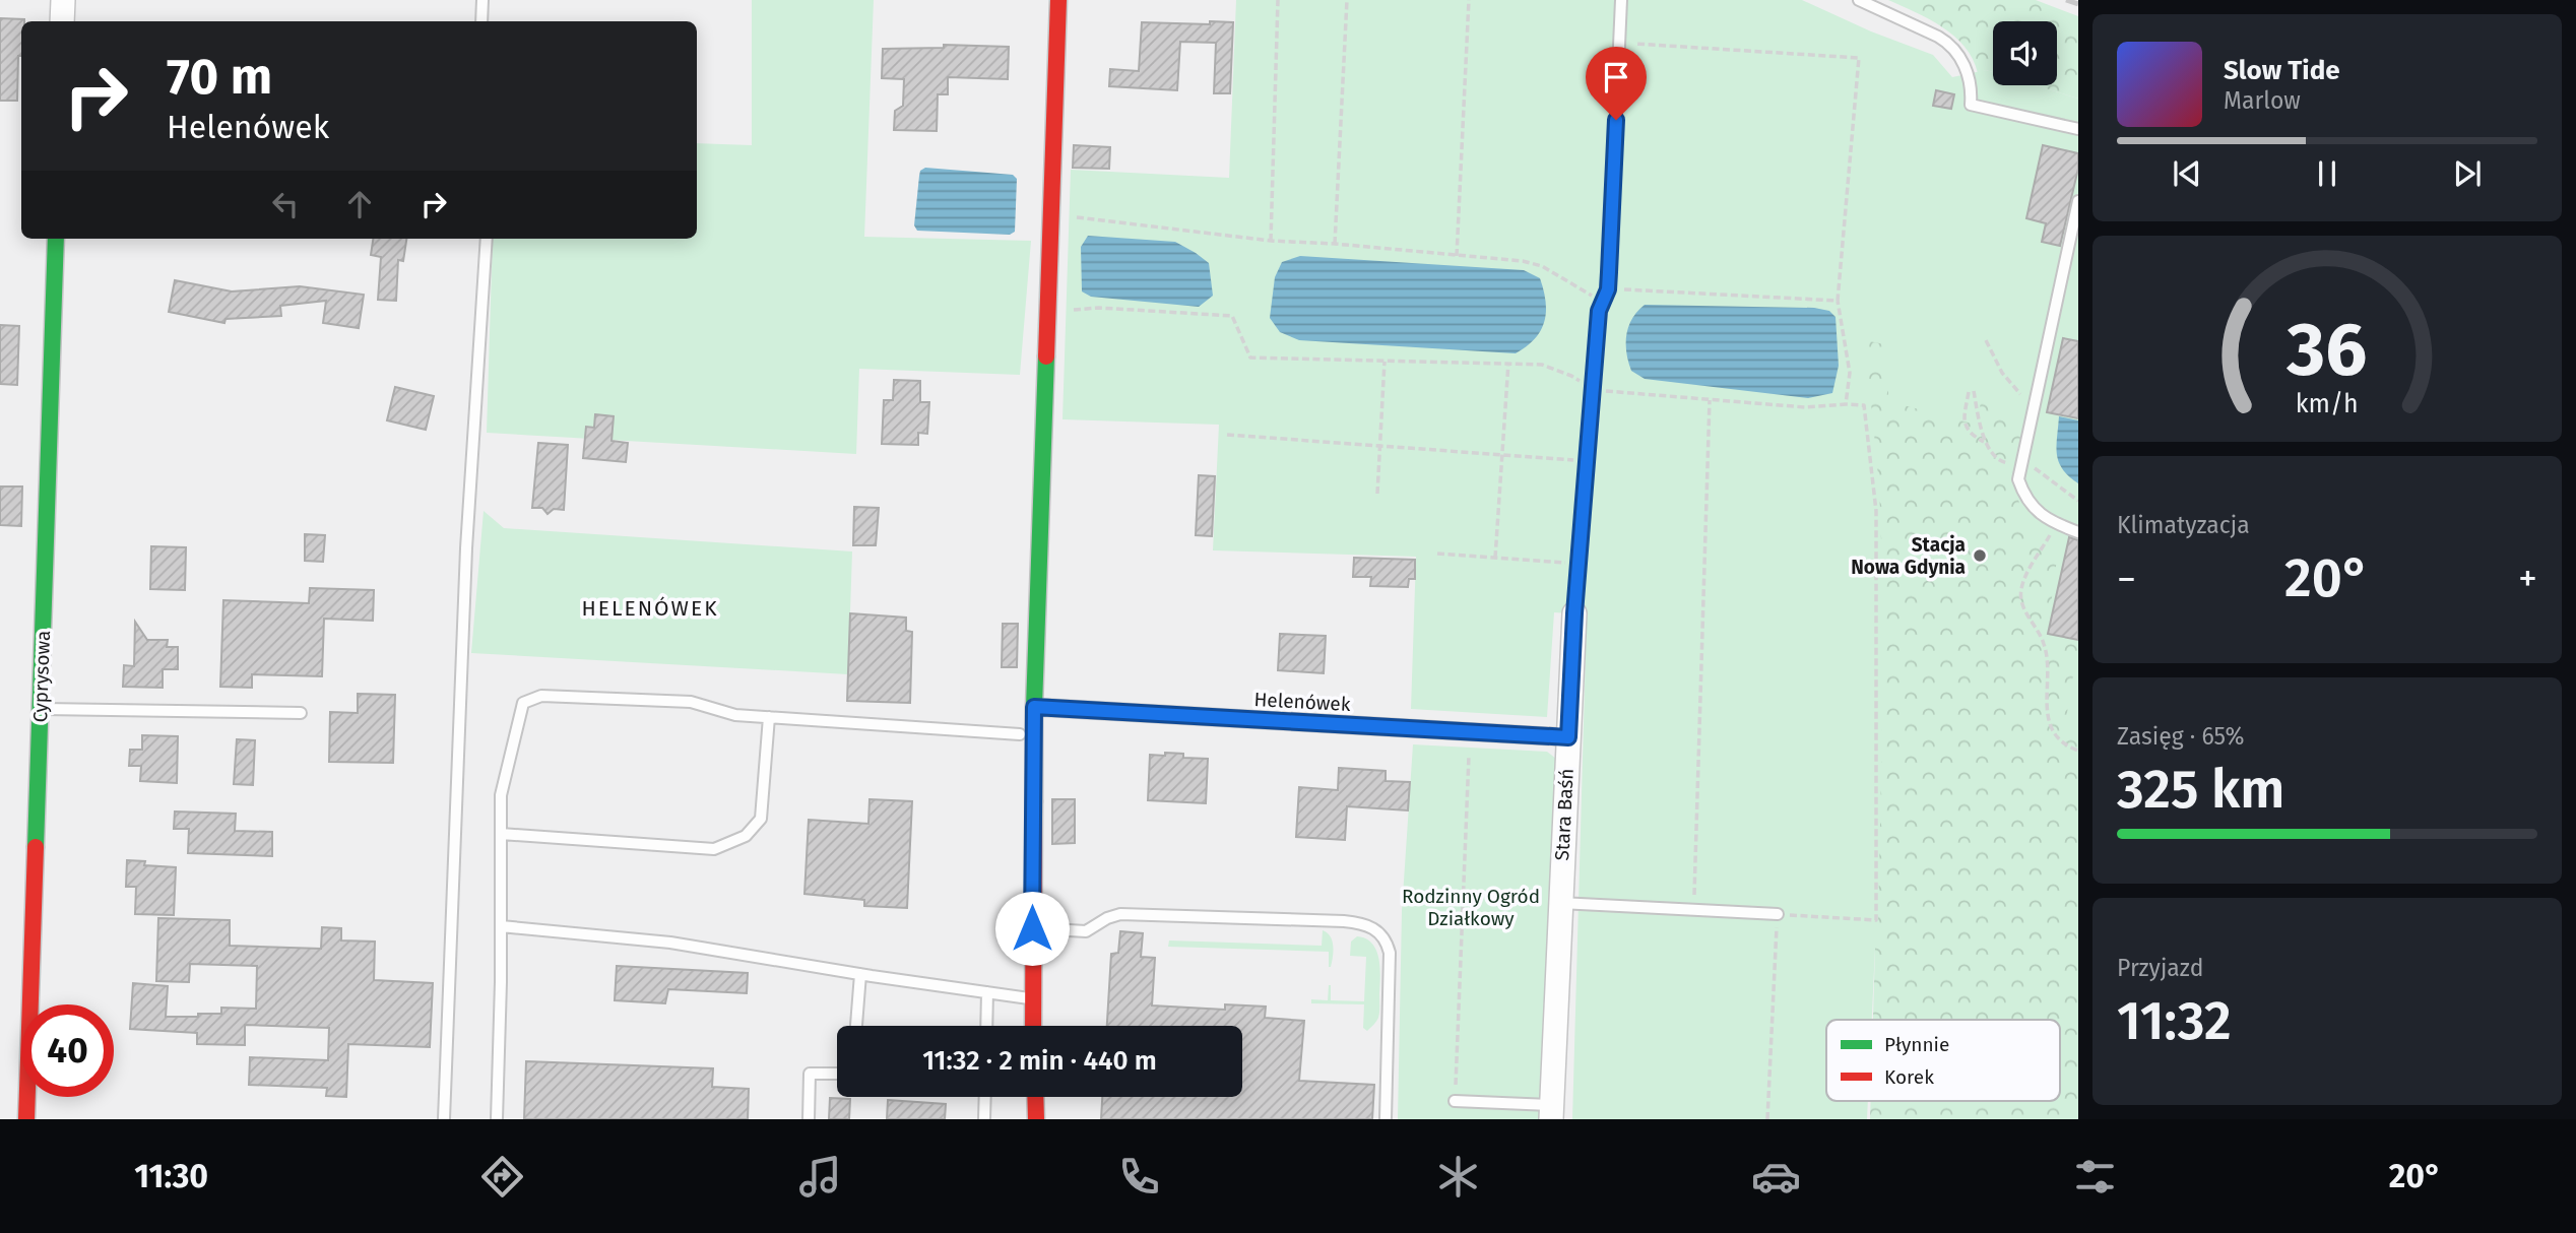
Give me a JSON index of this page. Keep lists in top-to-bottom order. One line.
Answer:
{"streets":{"street":["Cyprysowa","Helenówek","Stara Baśń"]},"crossings":[["Helenówek","Stara Baśń"]],"districts":["HELENÓWEK"],"parks":["Rodzinny Ogród Działkowy"],"places":["Stacja Nowa Gdynia"],"legend":["Płynnie","Korek"],"page":{"turn":["70 m","Helenówek"],"song":["Slow Tide","Marlow"],"tile":["Klimatyzacja",["Zasięg · 65%","325 km"],["Przyjazd","11:32"]],"heat":["−","20°","+"],"limit":"40","trip":"11:32 · 2 min · 440 m","tabs":["11:30","20°"],"gauge":["36","km/h"]}}
